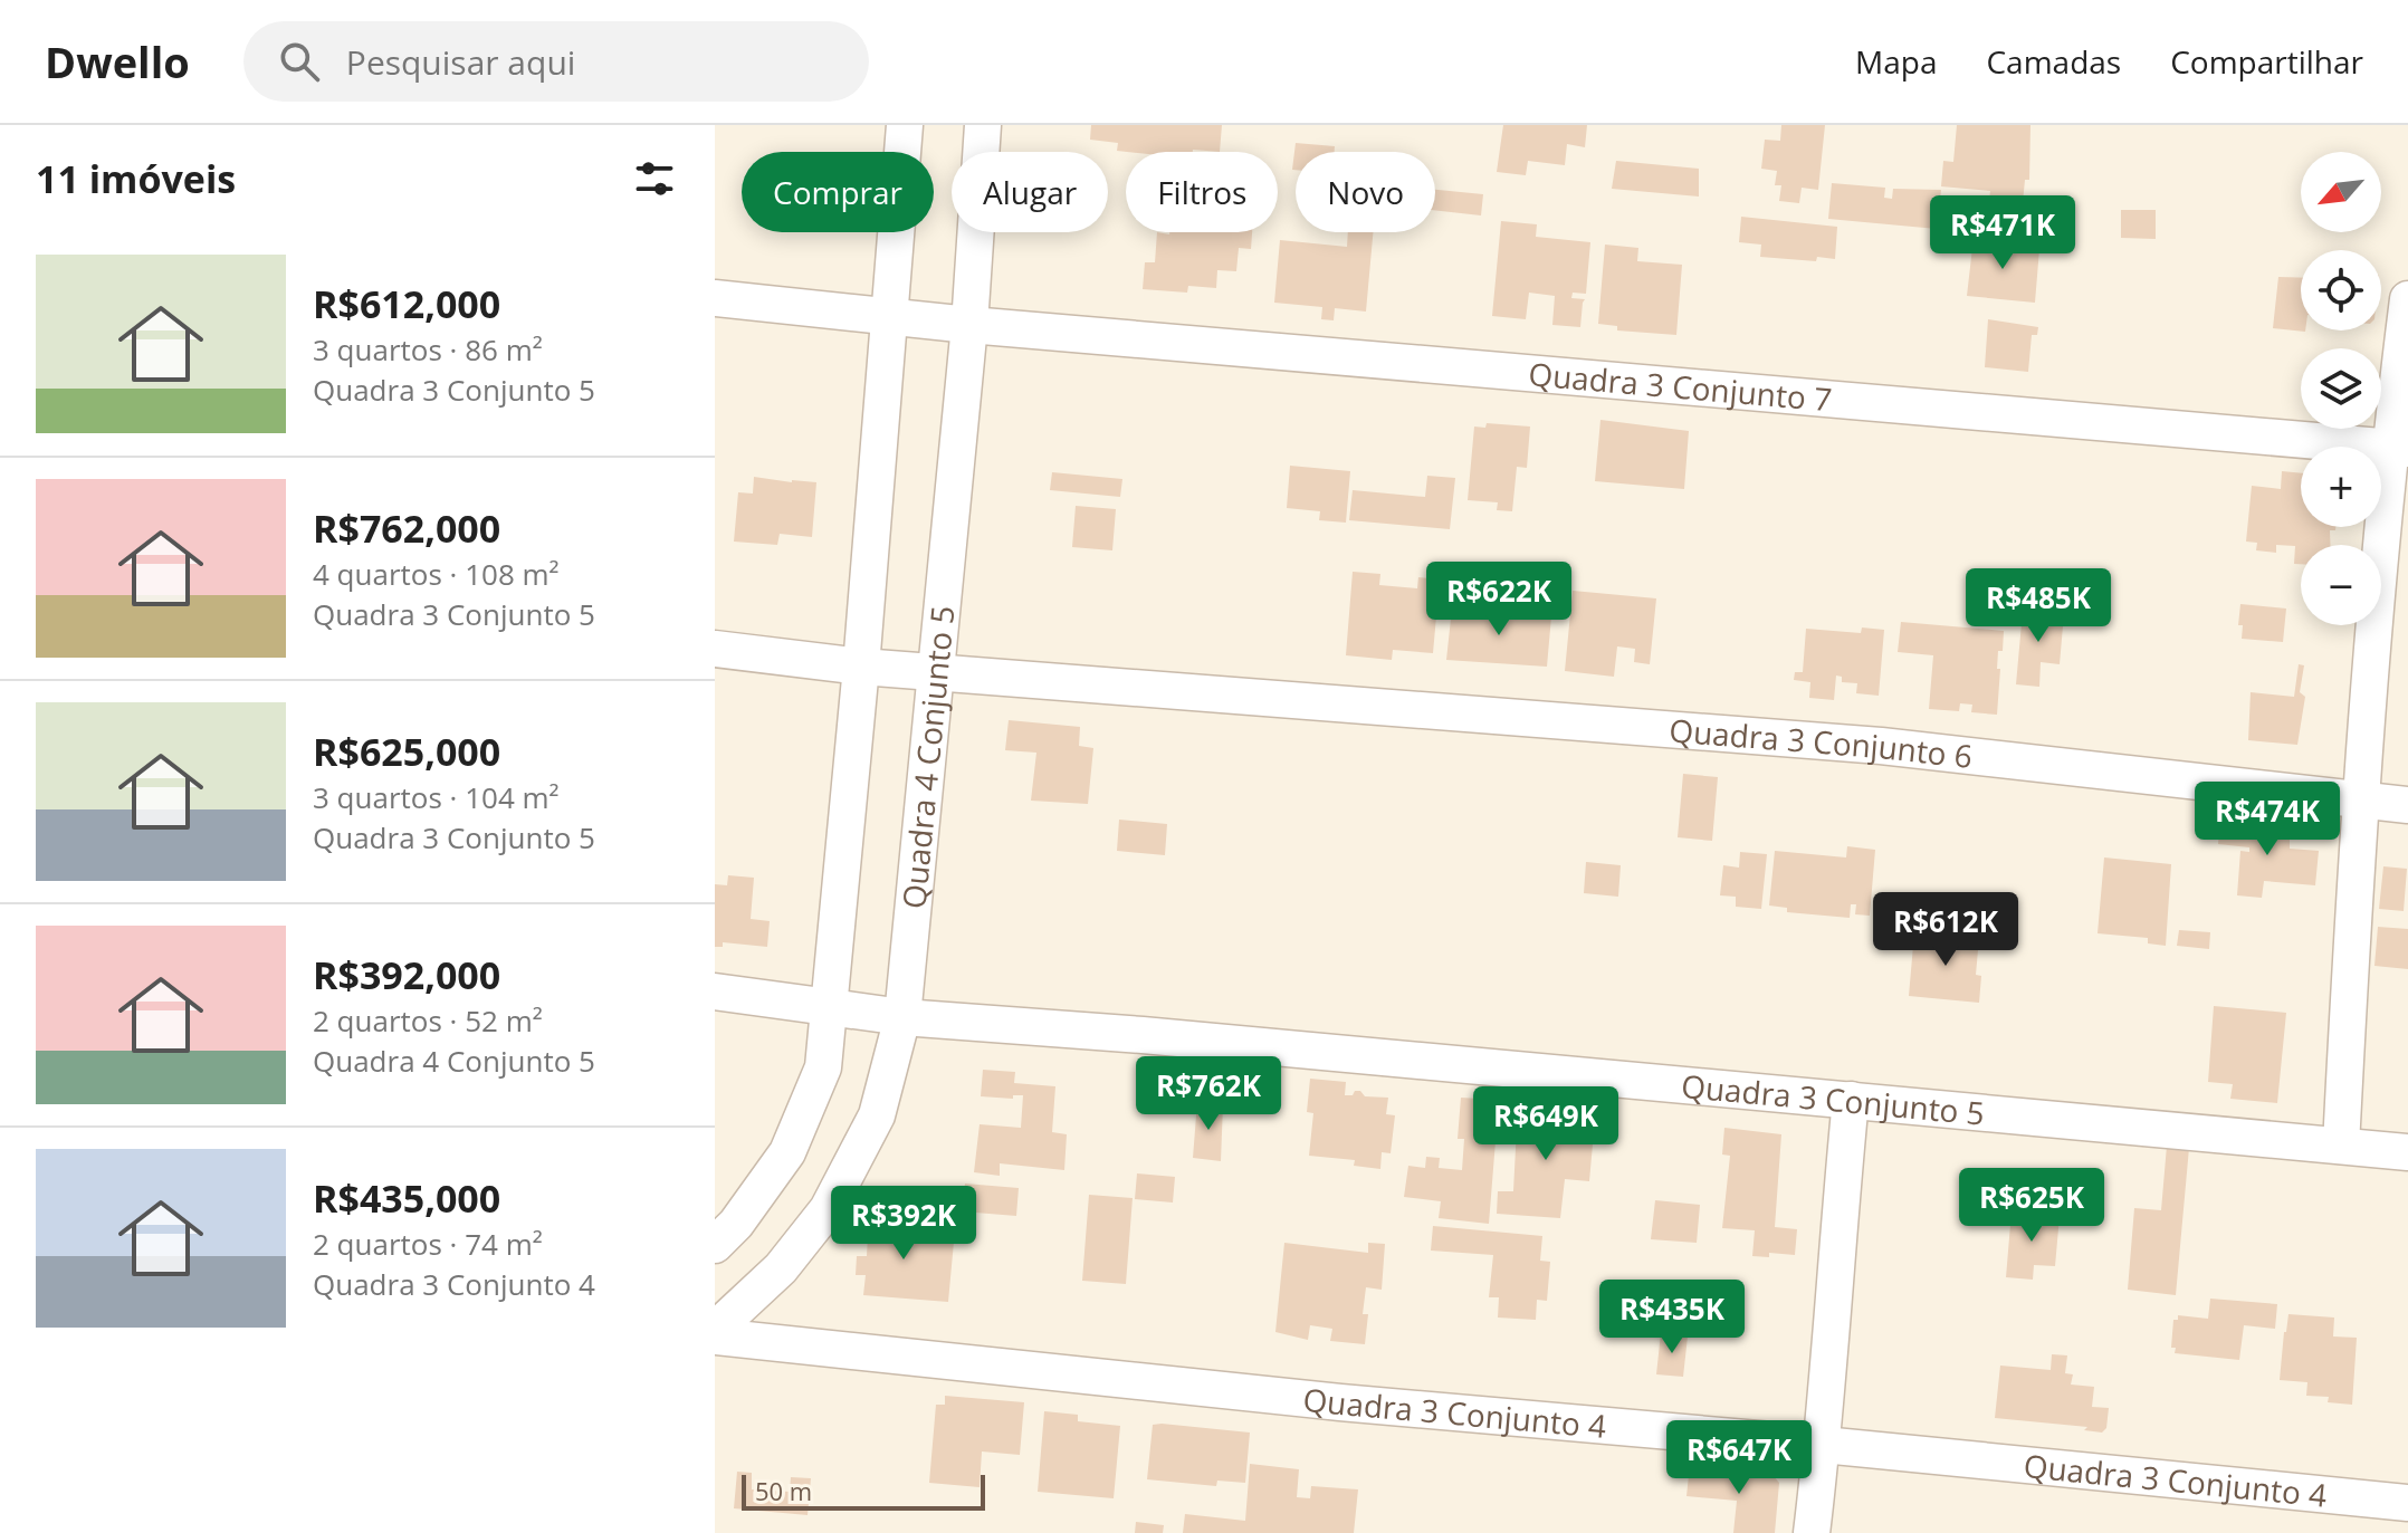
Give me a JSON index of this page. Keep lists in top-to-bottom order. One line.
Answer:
{"streets":{"street":["Quadra 3 Conjunto 7","Quadra 3 Conjunto 6","Quadra 4 Conjunto 5","Quadra 3 Conjunto 5","Quadra 3 Conjunto 4"]},"crossings":[["Quadra 3 Conjunto 7","Quadra 4 Conjunto 5"],["Quadra 3 Conjunto 6","Quadra 4 Conjunto 5"],["Quadra 4 Conjunto 5","Quadra 3 Conjunto 5"]],"scale_bar":"50 m","north":"bottom left","page":{"header":"Dwello","search":"Pesquisar aqui","nav":["Mapa","Camadas","Compartilhar"],"heading":"11 imóveis","map_buttons":["+","−"],"chip":["Comprar","Alugar","Filtros","Novo"],"price":["R$471K","R$622K","R$485K","R$474K","R$612K","R$762K","R$649K","R$625K","R$392K","R$435K","R$647K"],"list":[{"name":"R$612,000","note":"3 quartos · 86 m² · Quadra 3 Conjunto 5"},{"name":"R$762,000","note":"4 quartos · 108 m² · Quadra 3 Conjunto 5"},{"name":"R$625,000","note":"3 quartos · 104 m² · Quadra 3 Conjunto 5"},{"name":"R$392,000","note":"2 quartos · 52 m² · Quadra 4 Conjunto 5"},{"name":"R$435,000","note":"2 quartos · 74 m² · Quadra 3 Conjunto 4"}],"scale":"50 m"}}
